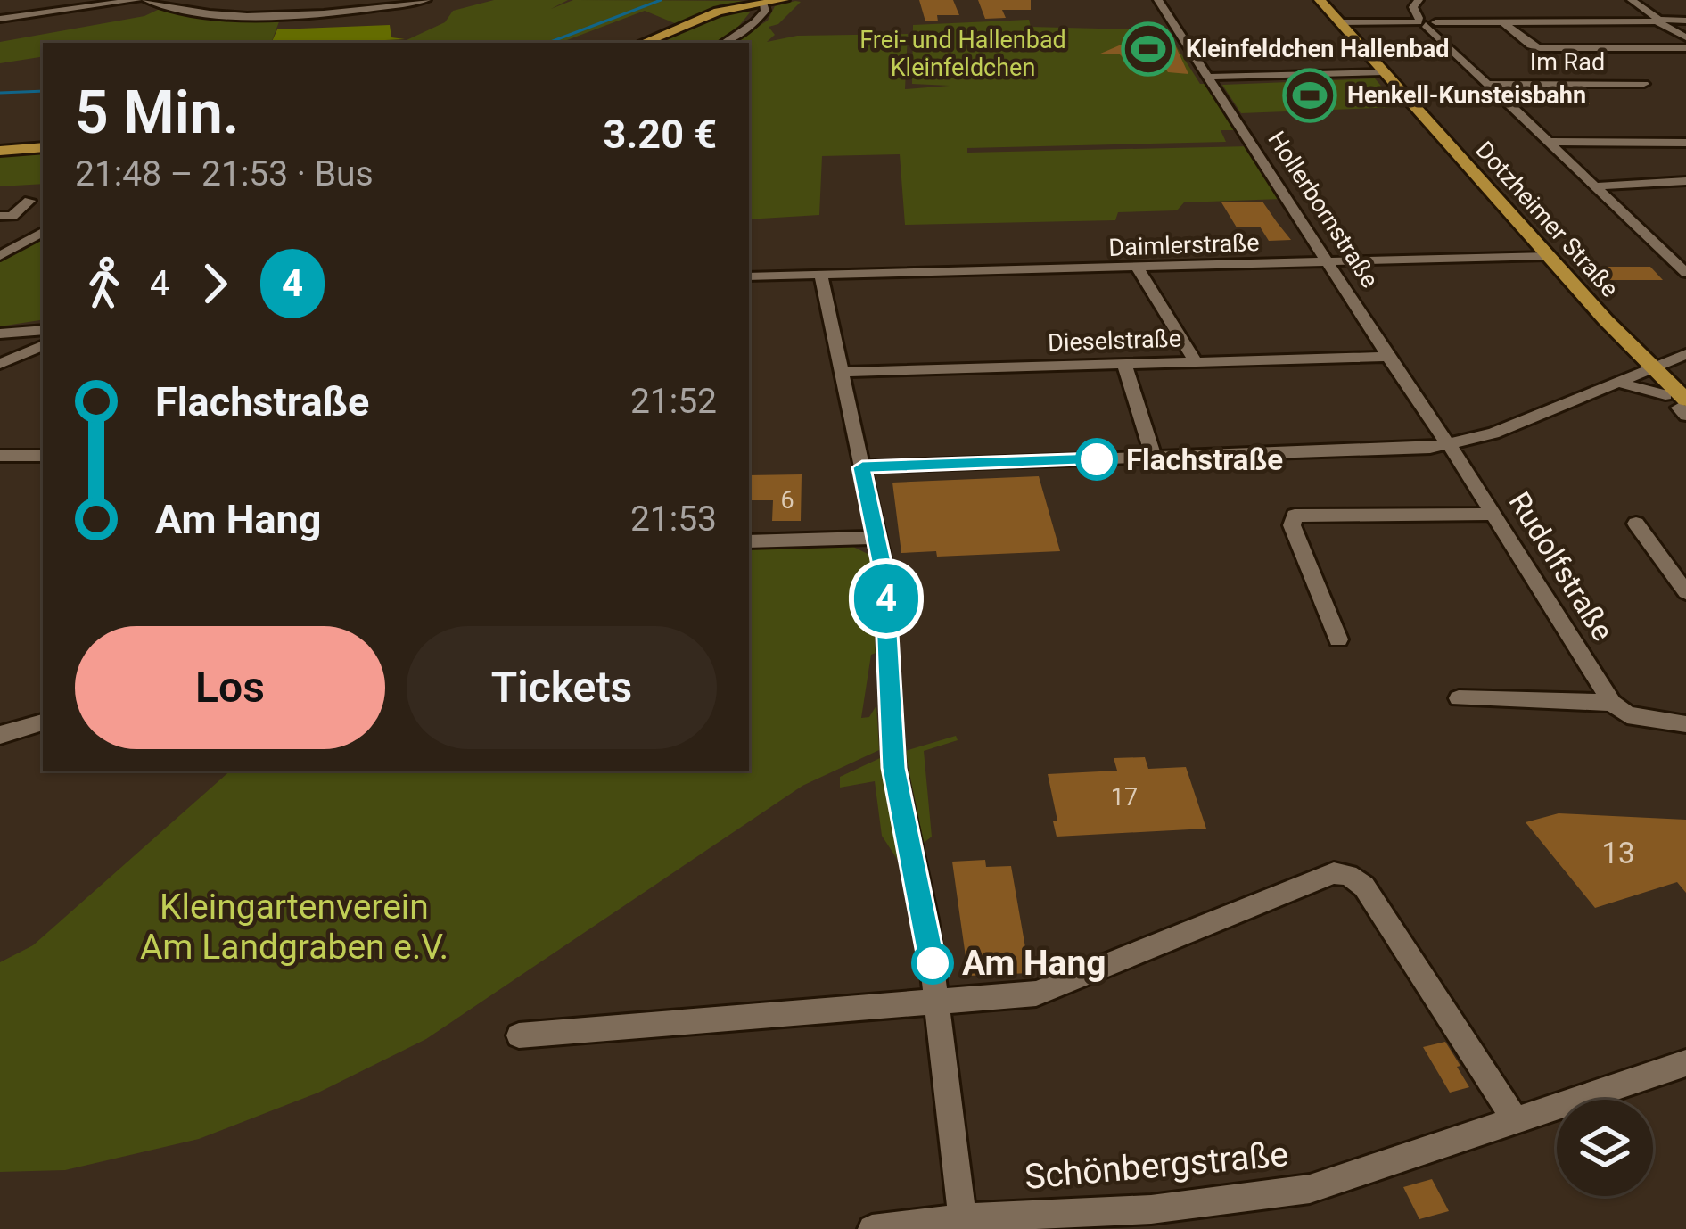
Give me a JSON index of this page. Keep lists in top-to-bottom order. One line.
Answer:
{"streets":{"main road":["Dotzheimer Straße"],"street":["Im Rad","Hollerbornstraße","Daimlerstraße","Dieselstraße","Rudolfstraße","Schönbergstraße"]},"crossings":[["Hollerbornstraße","Daimlerstraße"],["Hollerbornstraße","Dieselstraße"],["Hollerbornstraße","Rudolfstraße"],["Dotzheimer Straße","Daimlerstraße"]],"parks":["Frei- und Hallenbad Kleinfeldchen","Kleingartenverein Am Landgraben e.V."],"places":{"sports":["Kleinfeldchen Hallenbad","Henkell-Kunsteisbahn"],"other":["Flachstraße","Am Hang"]},"lines":["bus line 4"],"house_numbers":["6","17","13"],"page":{"on_map":"4","heading":["5 Min.","21:48 – 21:53 · Bus","3.20 €"],"legs":["4","4"],"list":[{"name":"Flachstraße","value":"21:52"},{"name":"Am Hang","value":"21:53"}],"buttons":["Los","Tickets"]}}
